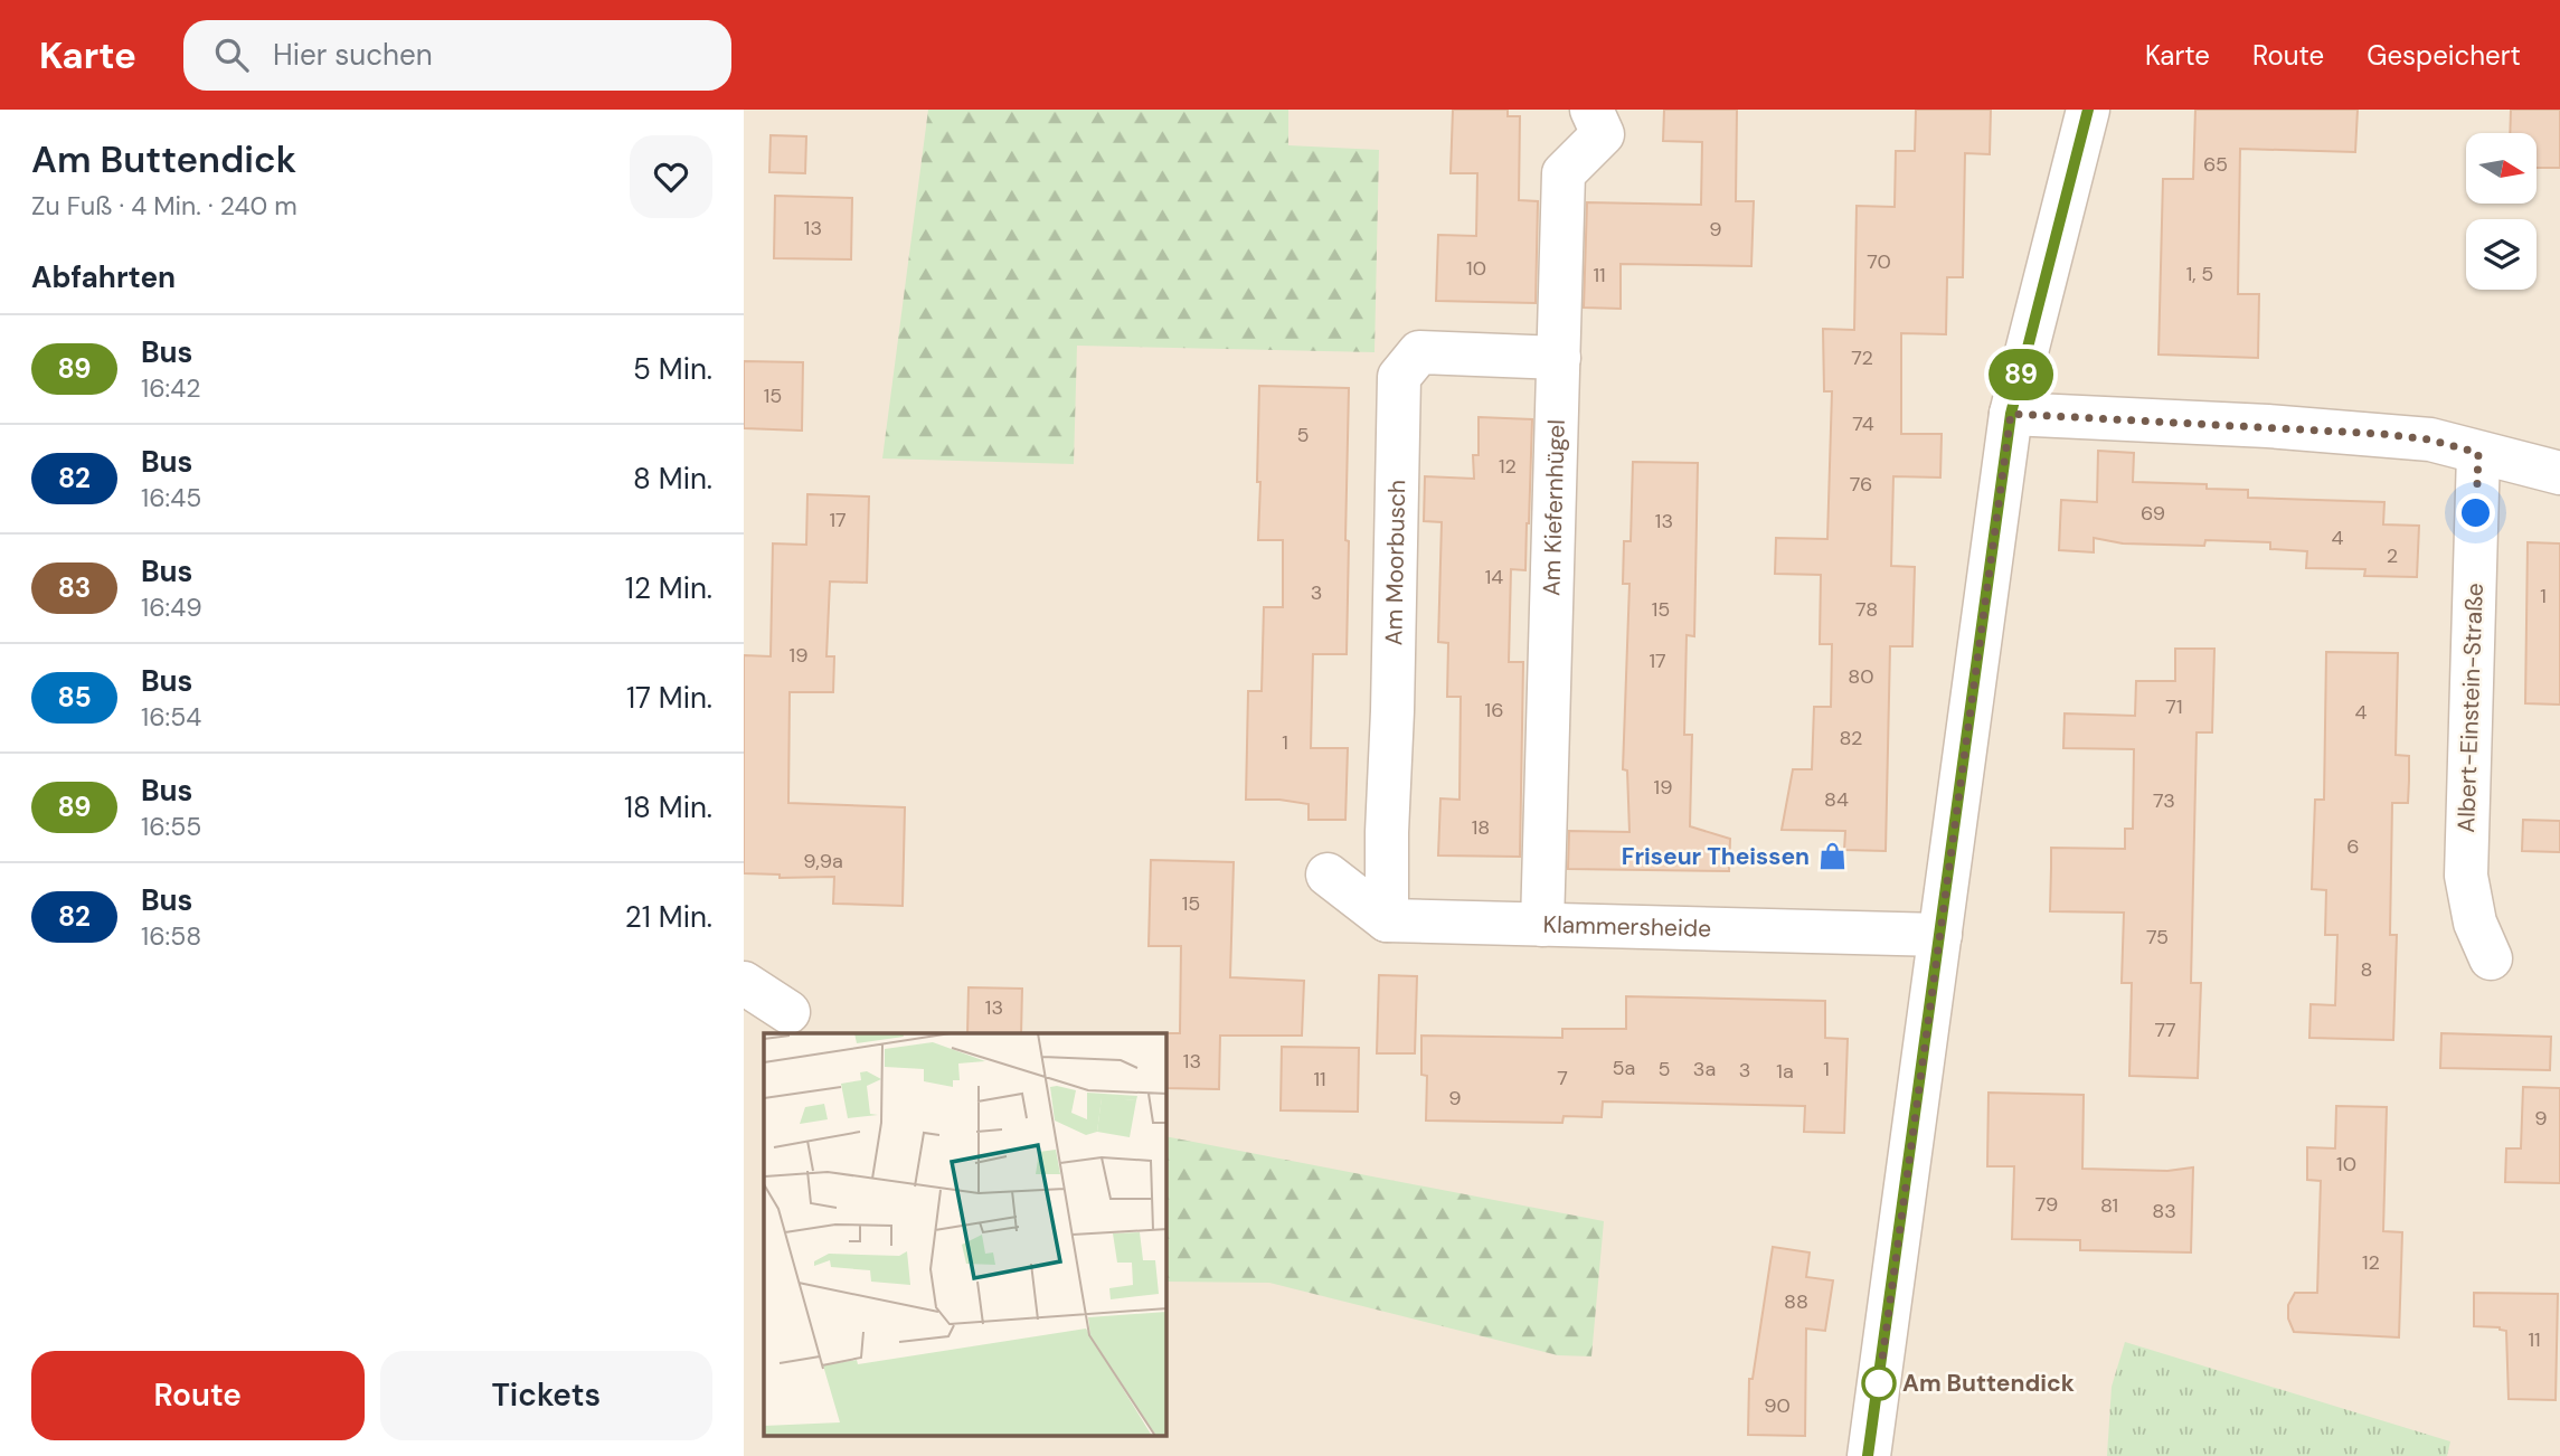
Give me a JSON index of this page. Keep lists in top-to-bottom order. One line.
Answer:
{"streets":{"street":["Am Kiefernhügel","Am Moorbusch","Albert-Einstein-Straße","Klammersheide"]},"crossings":[["Am Kiefernhügel","Am Moorbusch"],["Am Kiefernhügel","Klammersheide"],["Am Moorbusch","Klammersheide"]],"places":{"shop":["Friseur Theissen"],"other":["Am Buttendick"]},"lines":["bus line 89"],"house_numbers":["65","13","9","70","10","1, 5","11","72","15","74","5","12","76","69","17","13","4","2","14","3","1","15","78","19","17","80","71","16","4","82","1","19","84","73","18","6","9,9a","15","75","8","13","77","13","5a","5","3a","1","3","1a","7","11","9","9","10","79","81","83","12","88","11","90"],"north":"right","page":{"header":"Karte","search":"Hier suchen","nav":["Karte","Route","Gespeichert"],"heading":[["Am Buttendick","Zu Fuß · 4 Min. · 240 m"],"Abfahrten"],"on_map":"89","list":[{"mark":"89","name":"Bus","note":"16:42","value":"5 Min."},{"mark":"82","name":"Bus","note":"16:45","value":"8 Min."},{"mark":"83","name":"Bus","note":"16:49","value":"12 Min."},{"mark":"85","name":"Bus","note":"16:54","value":"17 Min."},{"mark":"89","name":"Bus","note":"16:55","value":"18 Min."},{"mark":"82","name":"Bus","note":"16:58","value":"21 Min."}],"buttons":["Route","Tickets"]}}
